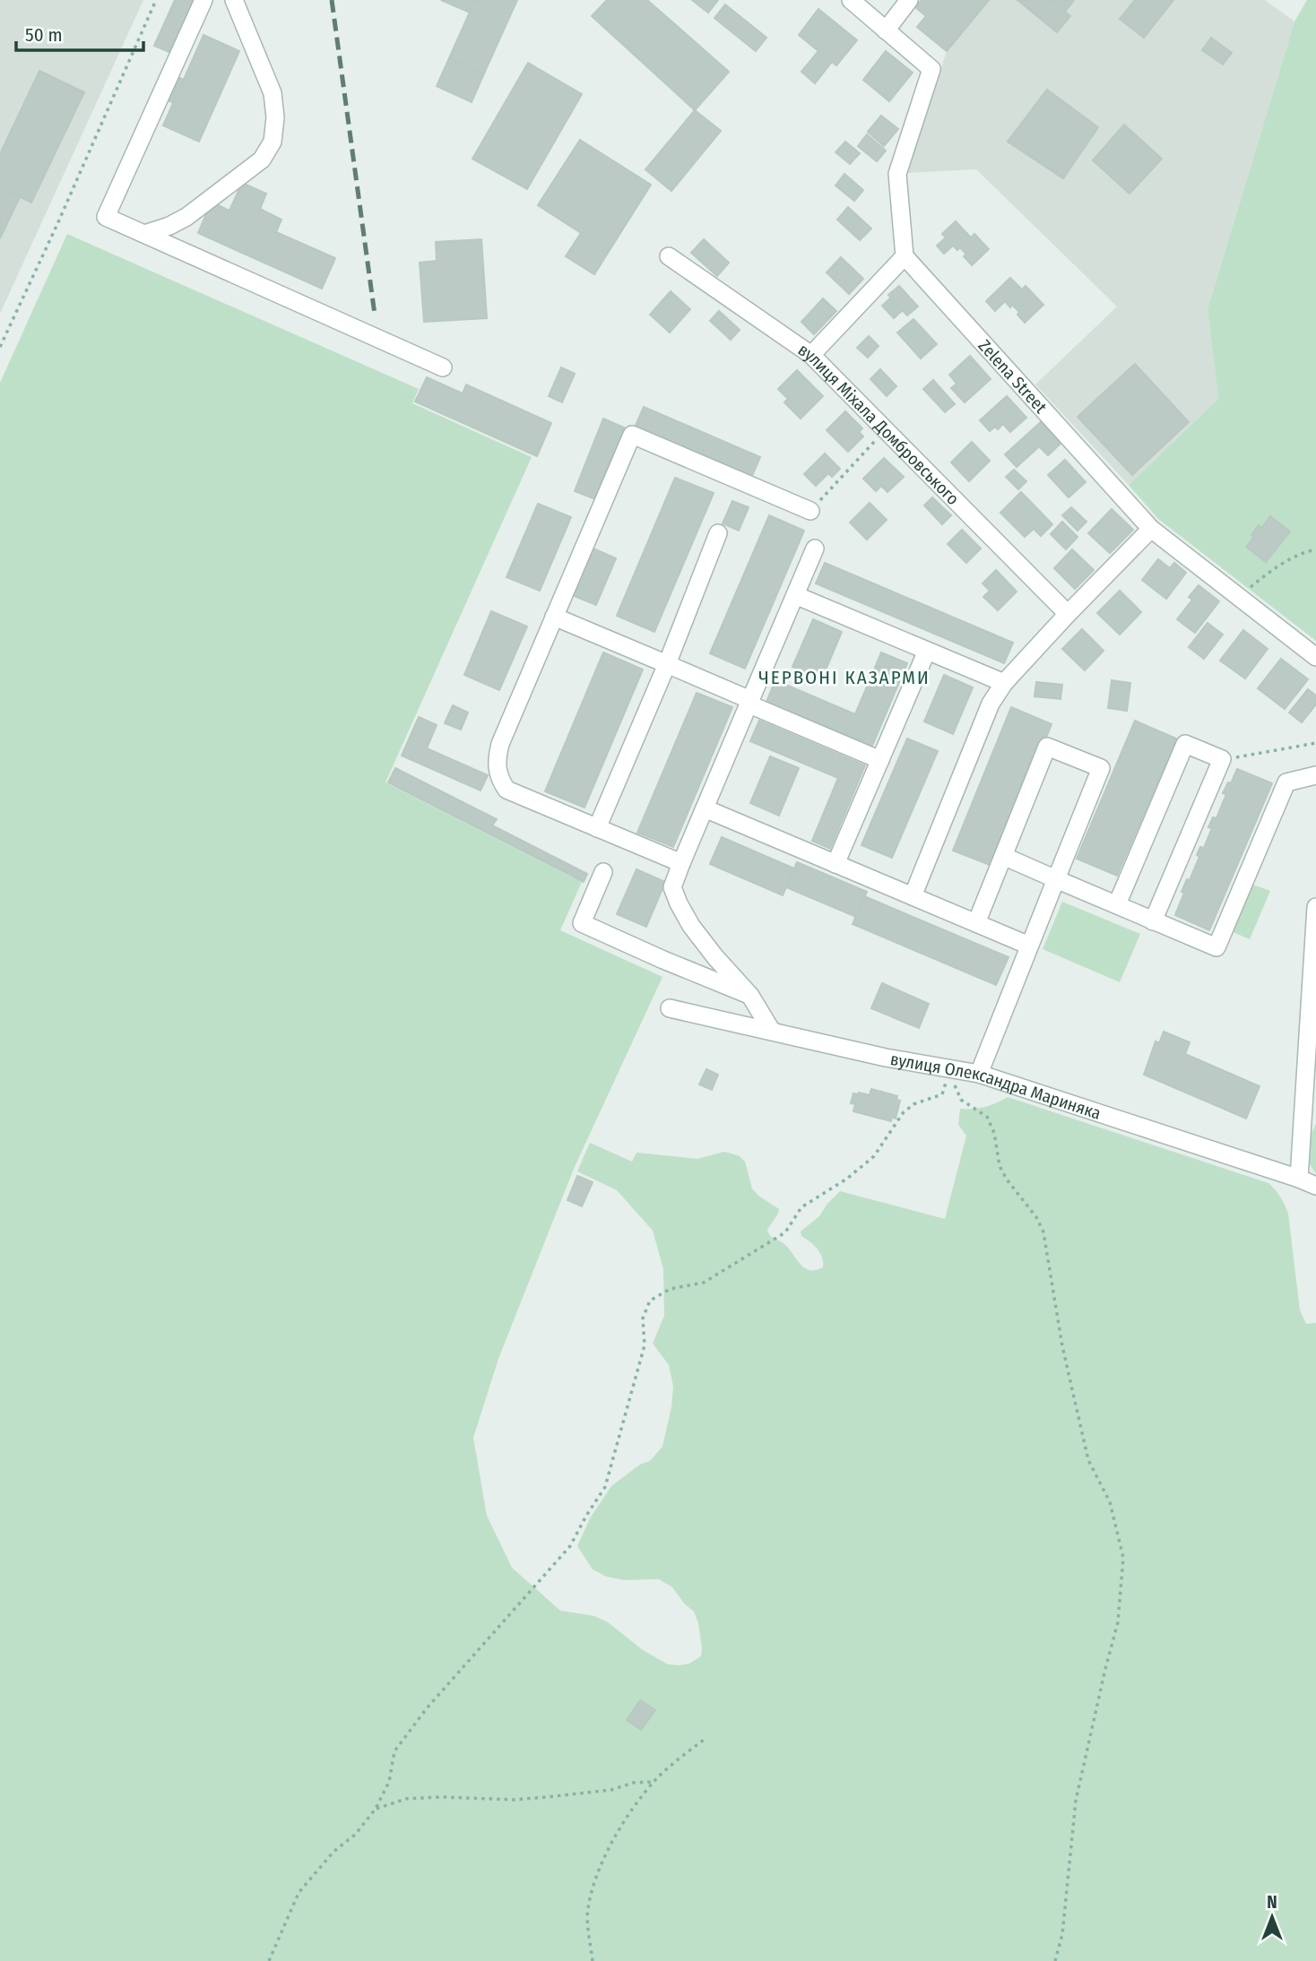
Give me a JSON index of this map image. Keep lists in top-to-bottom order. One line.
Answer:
{"streets":{"street":["Zelena Street","вулиця Міхала Домбровського","вулиця Олександра Мариняка"]},"districts":["ЧЕРВОНІ КАЗАРМИ"],"scale_bar":"50 m","north":"top"}
